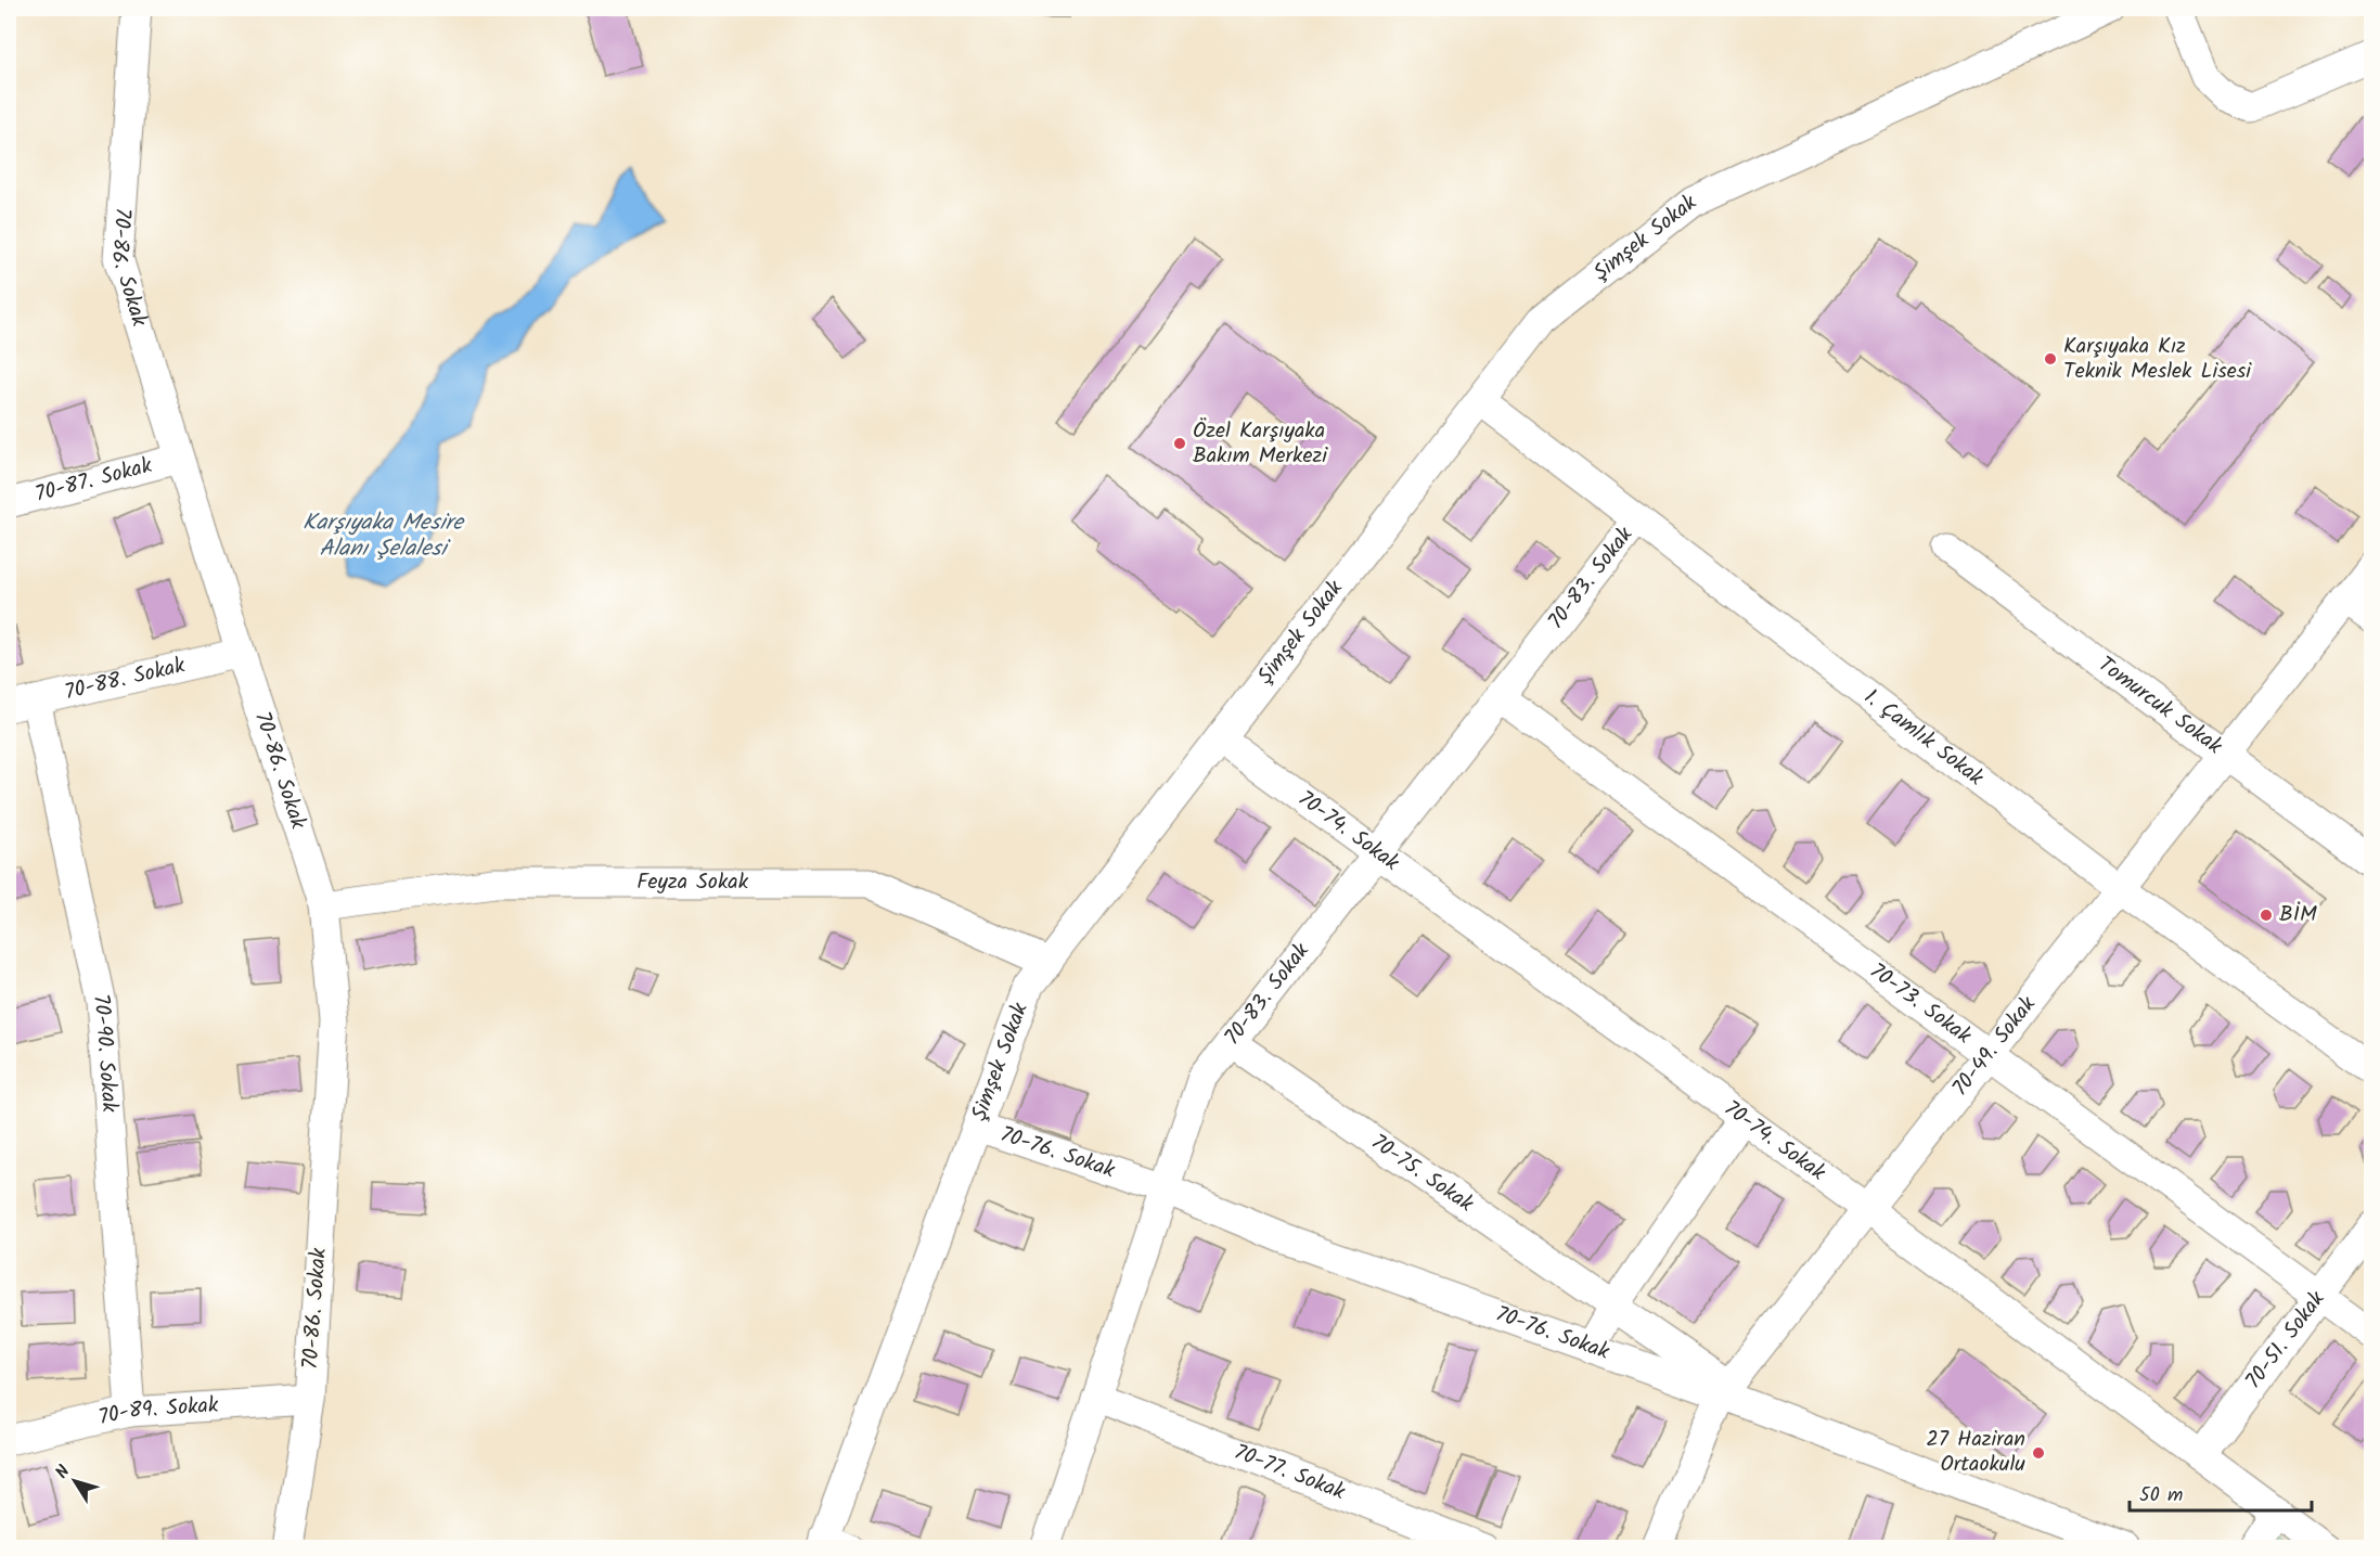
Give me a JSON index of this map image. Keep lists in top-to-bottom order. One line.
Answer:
{"streets":{"street":["Şimşek Sokak","70-86. Sokak","70-87. Sokak","70-83. Sokak","70-88. Sokak","Tomurcuk Sokak","1. Çamlık Sokak","70-74. Sokak","Feyza Sokak","70-73. Sokak","70-49. Sokak","70-90. Sokak","70-76. Sokak","70-75. Sokak","70-51. Sokak","70-89. Sokak","70-77. Sokak"]},"crossings":[["Şimşek Sokak","1. Çamlık Sokak"],["Şimşek Sokak","70-74. Sokak"],["Şimşek Sokak","Feyza Sokak"],["Şimşek Sokak","70-76. Sokak"],["70-86. Sokak","70-87. Sokak"],["70-86. Sokak","70-88. Sokak"],["70-86. Sokak","Feyza Sokak"],["70-86. Sokak","70-89. Sokak"],["70-83. Sokak","1. Çamlık Sokak"],["70-83. Sokak","70-74. Sokak"],["70-83. Sokak","70-73. Sokak"],["70-83. Sokak","70-76. Sokak"],["70-83. Sokak","70-75. Sokak"],["70-83. Sokak","70-77. Sokak"],["70-88. Sokak","70-90. Sokak"],["Tomurcuk Sokak","70-49. Sokak"],["1. Çamlık Sokak","70-49. Sokak"],["70-74. Sokak","70-49. Sokak"],["70-74. Sokak","70-51. Sokak"],["70-73. Sokak","70-49. Sokak"],["70-73. Sokak","70-51. Sokak"],["70-49. Sokak","70-76. Sokak"],["70-49. Sokak","70-75. Sokak"],["70-90. Sokak","70-89. Sokak"],["70-76. Sokak","70-75. Sokak"]],"water":["Karşıyaka Mesire Alanı Şelalesi"],"places":["Karşıyaka Kız Teknik Meslek Lisesi","Özel Karşıyaka Bakım Merkezi","BİM","27 Haziran Ortaokulu"],"scale_bar":"50 m","north":"top left"}
